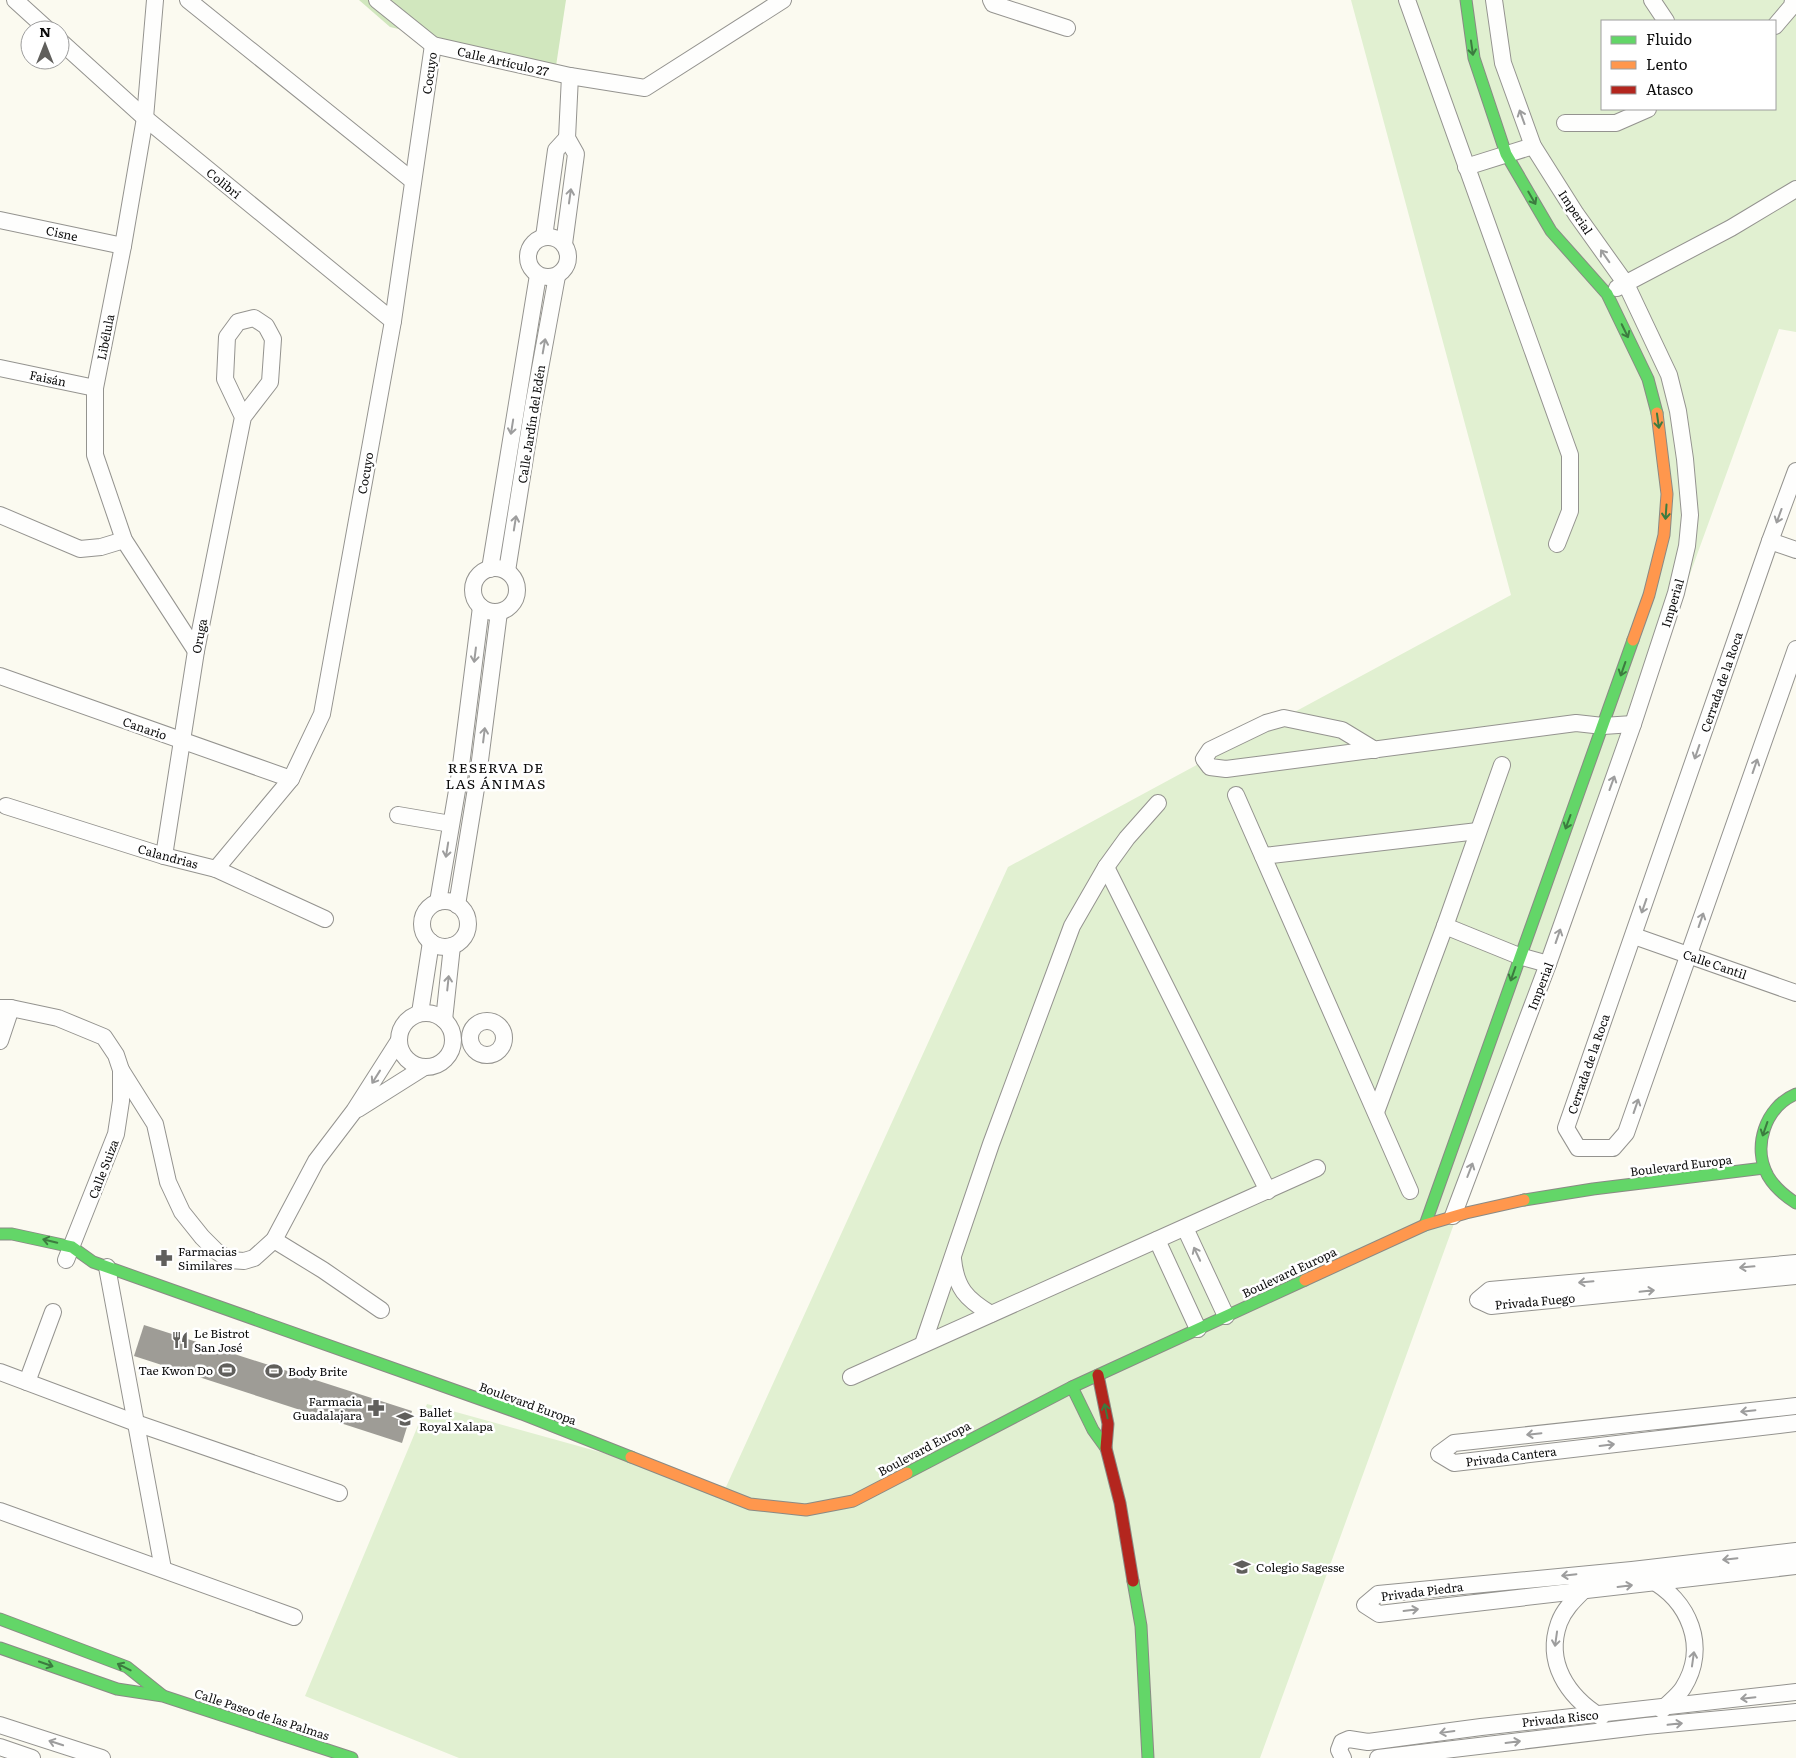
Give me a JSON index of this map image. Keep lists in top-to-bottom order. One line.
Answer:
{"streets":{"street":["Calle Artículo 27","Cocuyo","Colibrí","Imperial","Cisne","Libélula","Faisán","Calle Jardín del Edén","Oruga","Cerrada de la Roca","Canario","Calandrias","Calle Cantil","Boulevard Europa","Calle Suiza","Privada Fuego","Privada Cantera","Privada Piedra","Calle Paseo de las Palmas","Privada Risco"]},"crossings":[["Calle Artículo 27","Cocuyo"],["Cocuyo","Colibrí"],["Cocuyo","Canario"],["Cocuyo","Calandrias"],["Colibrí","Libélula"],["Imperial","Boulevard Europa"],["Cisne","Libélula"],["Libélula","Faisán"],["Libélula","Oruga"],["Oruga","Canario"],["Oruga","Calandrias"],["Cerrada de la Roca","Calle Cantil"],["Boulevard Europa","Calle Suiza"],["Privada Piedra","Privada Risco"]],"districts":["RESERVA DE LAS ÁNIMAS"],"places":{"pharmacy":["Farmacias Similares","Farmacia Guadalajara"],"restaurant":["Le Bistrot San José"],"sports":["Tae Kwon Do","Body Brite"],"school or university":["Ballet Royal Xalapa","Colegio Sagesse"]},"legend":["Fluido","Lento","Atasco"],"north":"top"}
